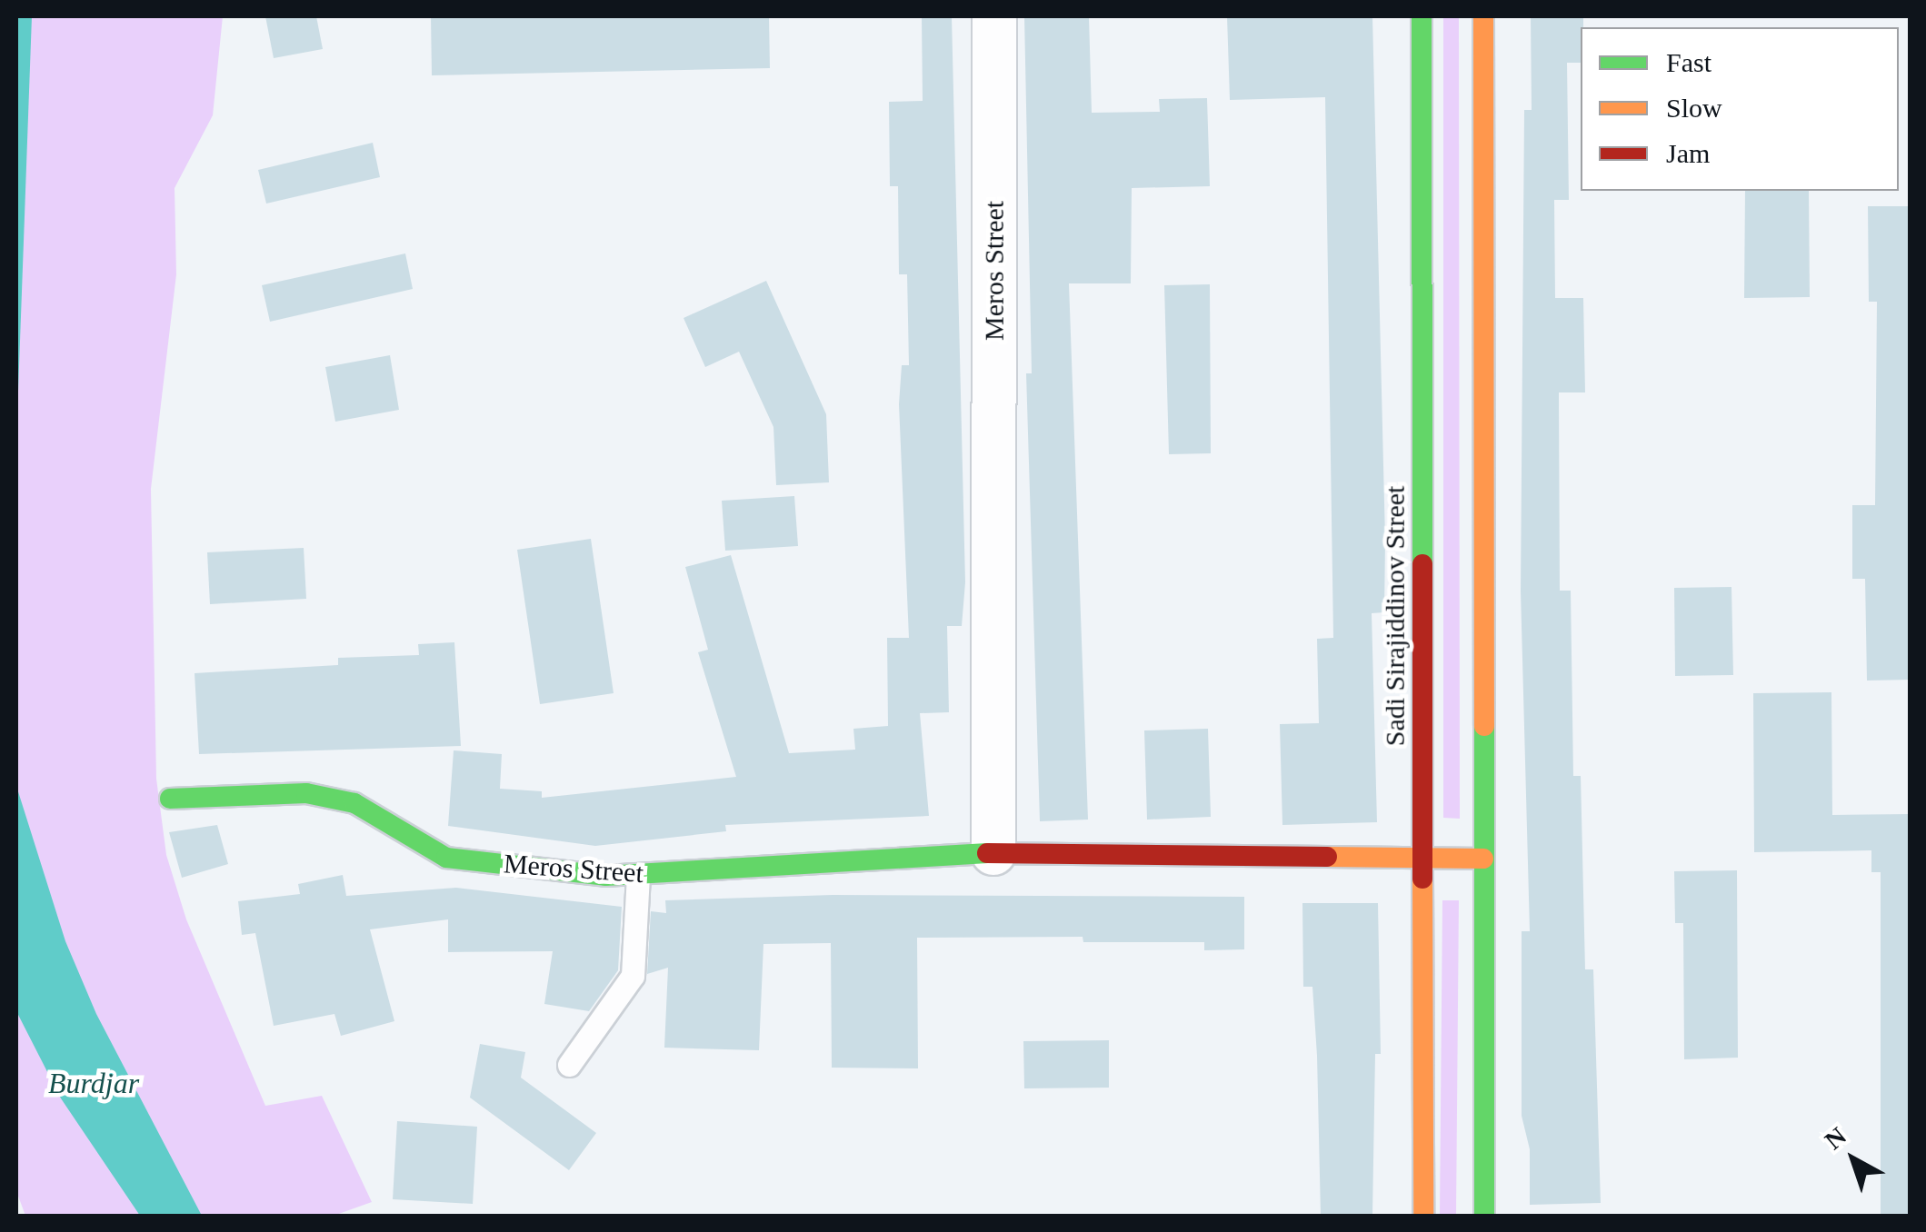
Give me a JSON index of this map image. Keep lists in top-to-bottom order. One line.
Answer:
{"streets":{"street":["Meros Street","Sadi Sirajiddinov Street"]},"crossings":[["Meros Street","Sadi Sirajiddinov Street"]],"water":["Burdjar"],"legend":["Fast","Slow","Jam"],"north":"top left"}
